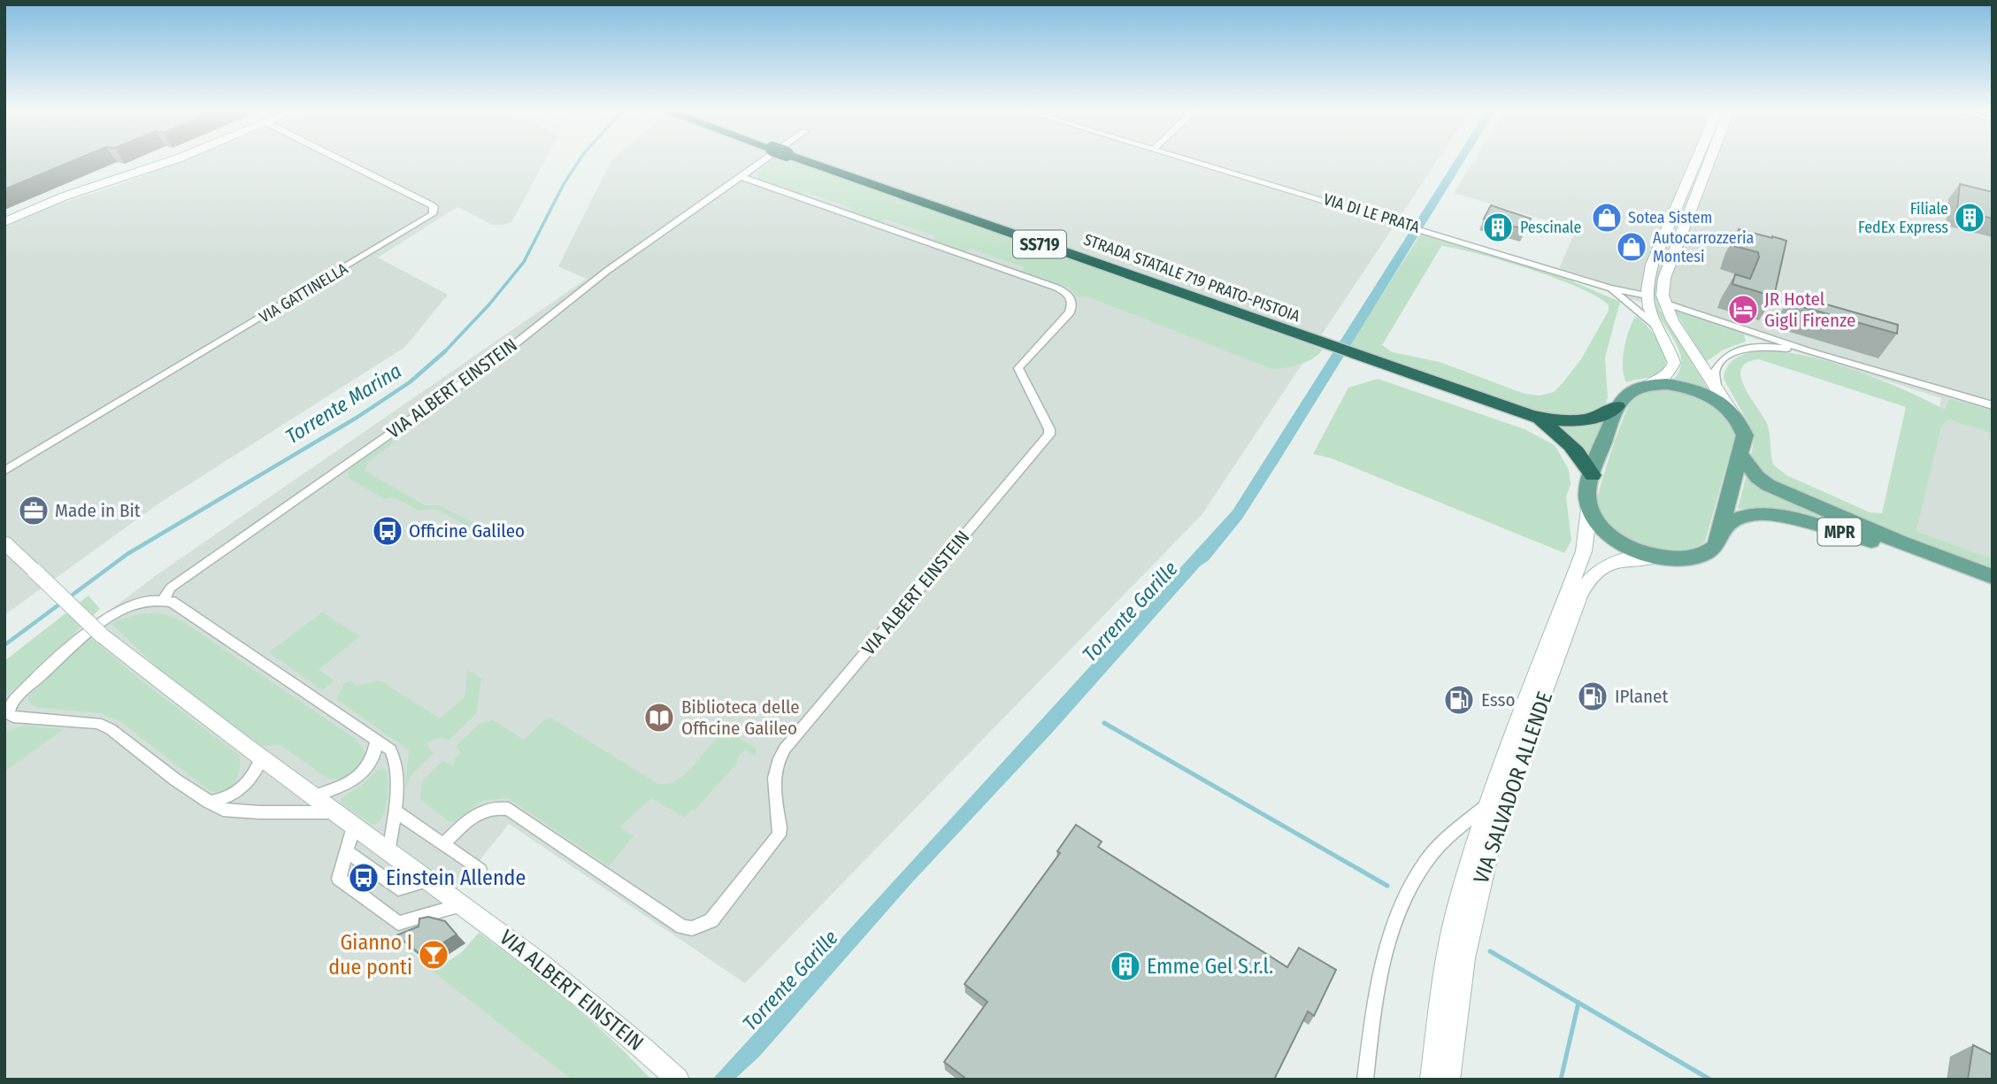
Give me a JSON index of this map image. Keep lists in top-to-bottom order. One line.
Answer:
{"streets":{"highway":["SS719","STRADA STATALE 719 PRATO-PISTOIA"],"main road":["VIA ALBERT EINSTEIN","MPR","VIA SALVADOR ALLENDE"],"street":["VIA DI LE PRATA","VIA GATTINELLA"]},"crossings":[["SS719","STRADA STATALE 719 PRATO-PISTOIA"],["SS719","MPR"],["SS719","VIA SALVADOR ALLENDE"],["MPR","VIA SALVADOR ALLENDE"]],"water":["Torrente Marina","Torrente Garille"],"places":{"shop":["Sotea Sistem","Autocarrozzeria Montesi"],"building":["Filiale FedEx Express","Pescinale","Emme Gel S.r.l."],"hotel":["JR Hotel Gigli Firenze"],"office":["Made in Bit"],"bus stop":["Officine Galileo","Einstein Allende"],"fuel station":["IPlanet","Esso"],"library":["Biblioteca delle Officine Galileo"],"bar":["Gianno I due ponti"]}}
